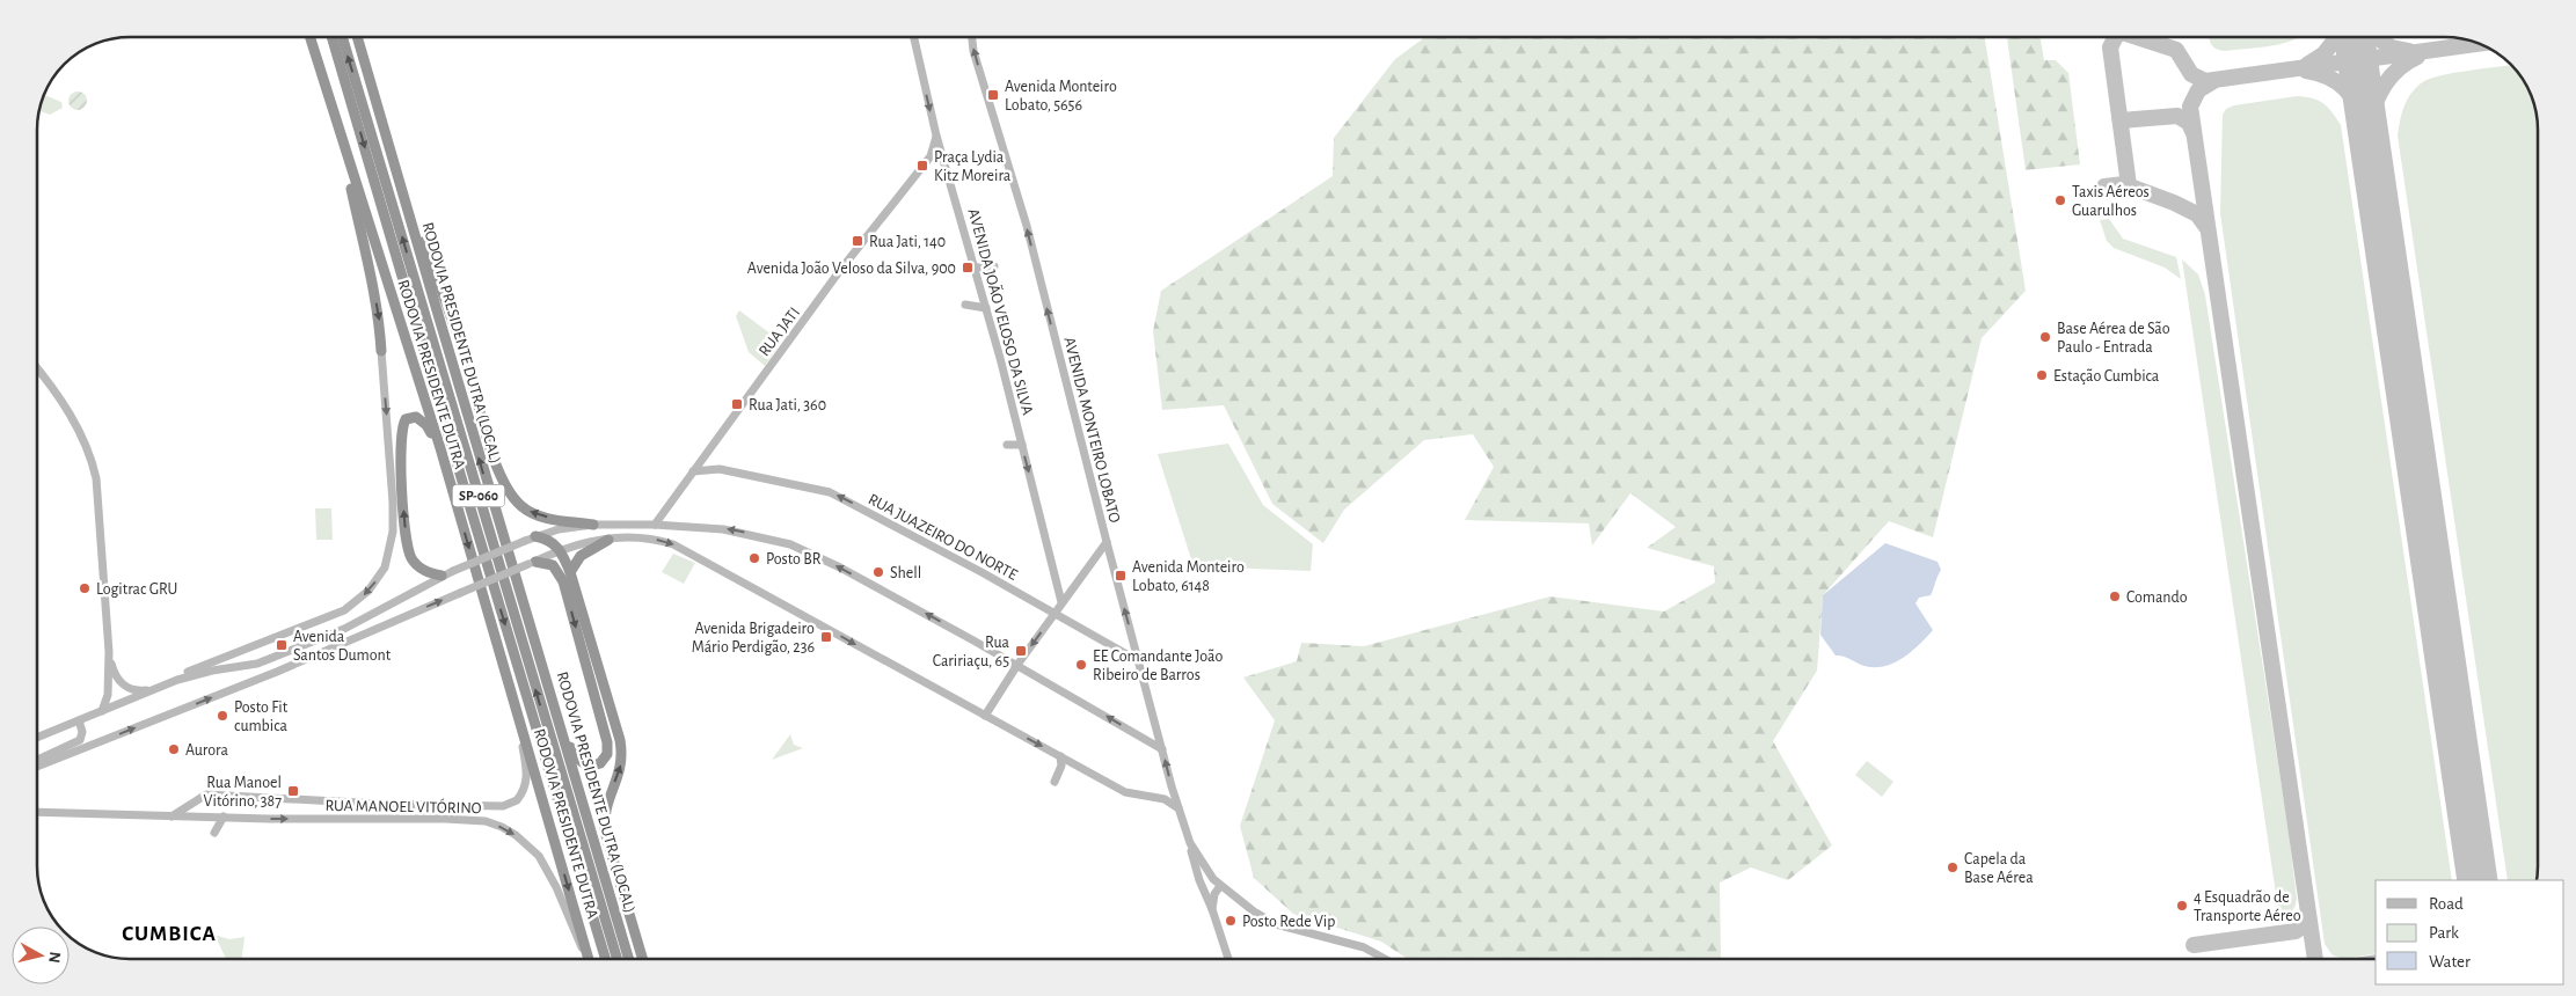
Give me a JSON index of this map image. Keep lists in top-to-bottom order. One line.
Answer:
{"streets":{"highway":["RODOVIA PRESIDENTE DUTRA (LOCAL)","RODOVIA PRESIDENTE DUTRA","SP-060"],"main road":["AVENIDA JOÃO VELOSO DA SILVA","RUA JATI","AVENIDA MONTEIRO LOBATO","RUA JUAZEIRO DO NORTE","RUA MANOEL VITÓRINO"]},"crossings":[["AVENIDA JOÃO VELOSO DA SILVA","RUA JATI"],["RUA JATI","RUA JUAZEIRO DO NORTE"],["RODOVIA PRESIDENTE DUTRA","RUA MANOEL VITÓRINO"],["AVENIDA MONTEIRO LOBATO","RUA JUAZEIRO DO NORTE"]],"one_way":["AVENIDA JOÃO VELOSO DA SILVA","AVENIDA MONTEIRO LOBATO","RUA MANOEL VITÓRINO"],"districts":["CUMBICA"],"places":{"transit":["Avenida Monteiro Lobato, 5656","Praça Lydia Kitz Moreira","Rua Jati, 140","Avenida João Veloso da Silva, 900","Rua Jati, 360","Avenida Monteiro Lobato, 6148","Avenida Brigadeiro Mário Perdigão, 236","Avenida Santos Dumont","Rua Caririaçu, 65","Rua Manoel Vitórino, 387"],"other":["Taxis Aéreos Guarulhos","Base Aérea de São Paulo - Entrada","Estação Cumbica","Posto BR","Shell","Logitrac GRU","Comando","EE Comandante João Ribeiro de Barros","Posto Fit cumbica","Aurora","Capela da Base Aérea","4 Esquadrão de Transporte Aéreo","Posto Rede Vip"]},"legend":["Road","Park","Water"],"north":"right"}
